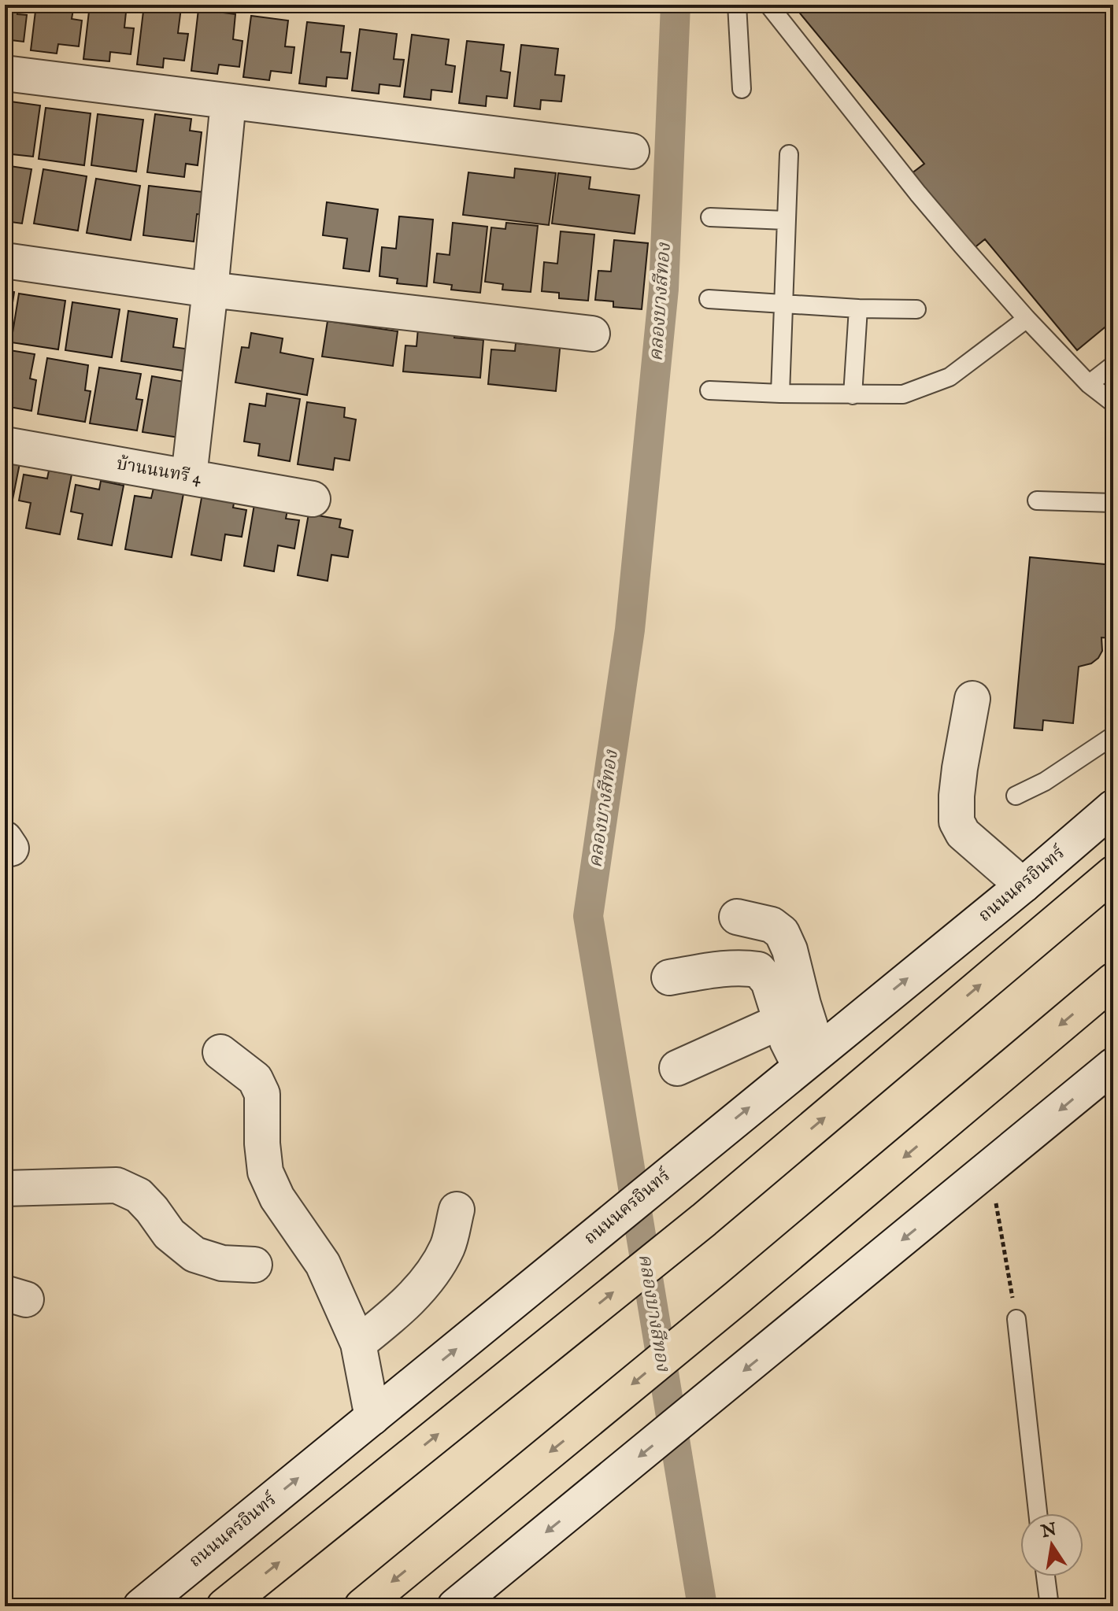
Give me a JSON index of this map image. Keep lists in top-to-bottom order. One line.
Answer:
{"streets":{"street":["บ้านนนทรี 4","ถนนนครอินทร์"]},"water":["คลองบางสีทอง"],"north":"top"}
